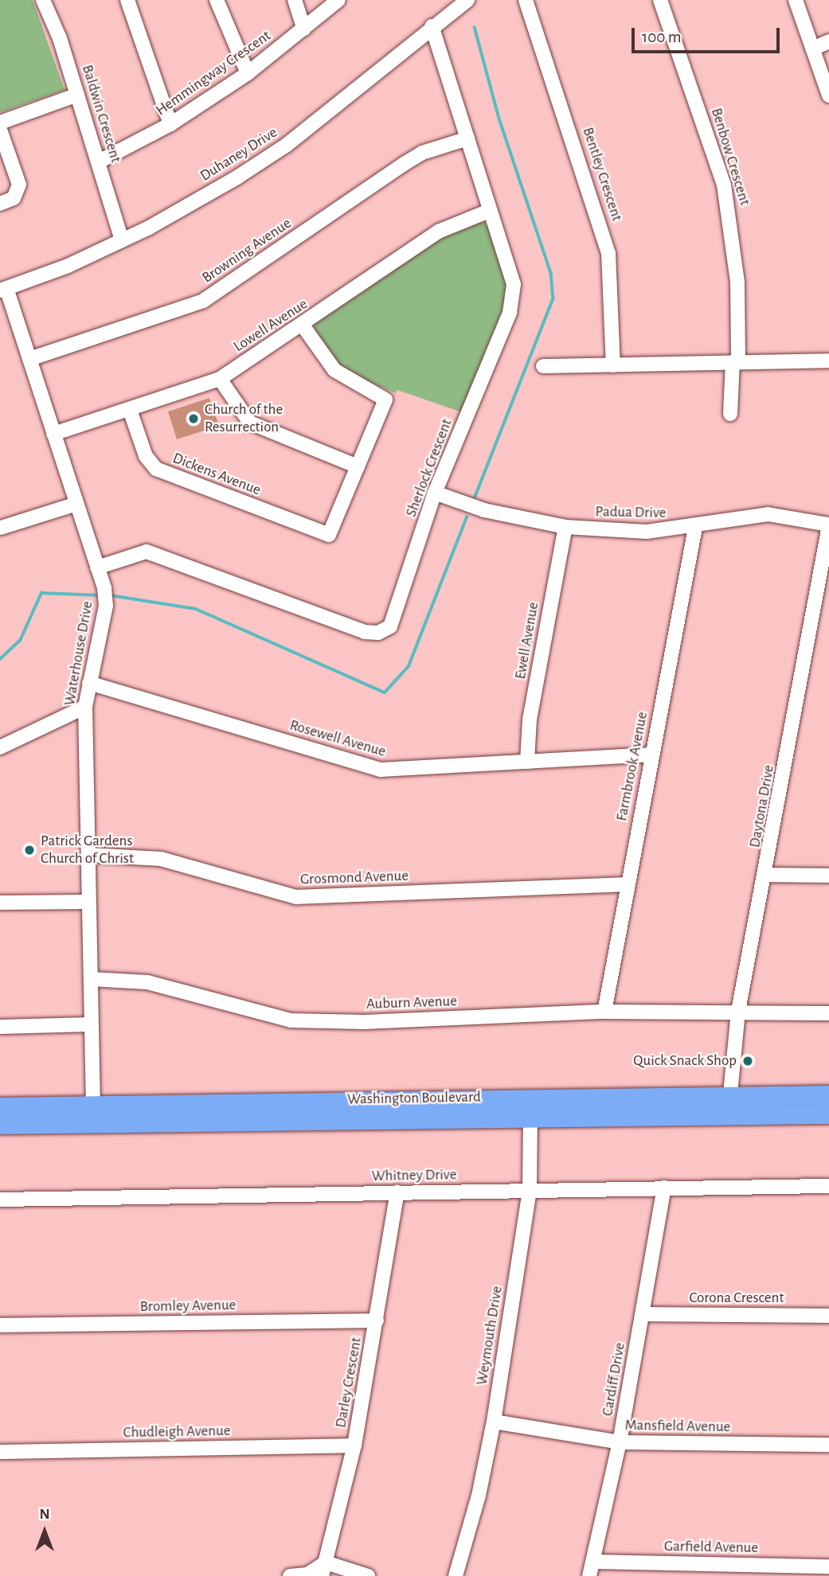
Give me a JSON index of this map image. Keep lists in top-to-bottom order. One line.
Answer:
{"streets":{"highway":["Washington Boulevard"],"street":["Hemmingway Crescent","Baldwin Crescent","Duhaney Drive","Benbow Crescent","Bentley Crescent","Browning Avenue","Lowell Avenue","Sherlock Crescent","Dickens Avenue","Padua Drive","Ewell Avenue","Waterhouse Drive","Rosewell Avenue","Farmbrook Avenue","Daytona Drive","Grosmond Avenue","Auburn Avenue","Whitney Drive","Corona Crescent","Bromley Avenue","Weymouth Drive","Cardiff Drive","Darley Crescent","Mansfield Avenue","Chudleigh Avenue","Garfield Avenue"]},"crossings":[["Hemmingway Crescent","Baldwin Crescent"],["Baldwin Crescent","Duhaney Drive"],["Duhaney Drive","Sherlock Crescent"],["Duhaney Drive","Waterhouse Drive"],["Browning Avenue","Sherlock Crescent"],["Browning Avenue","Waterhouse Drive"],["Lowell Avenue","Sherlock Crescent"],["Lowell Avenue","Dickens Avenue"],["Lowell Avenue","Waterhouse Drive"],["Sherlock Crescent","Padua Drive"],["Sherlock Crescent","Waterhouse Drive"],["Padua Drive","Ewell Avenue"],["Padua Drive","Farmbrook Avenue"],["Padua Drive","Daytona Drive"],["Ewell Avenue","Rosewell Avenue"],["Waterhouse Drive","Rosewell Avenue"],["Waterhouse Drive","Grosmond Avenue"],["Waterhouse Drive","Auburn Avenue"],["Waterhouse Drive","Washington Boulevard"],["Rosewell Avenue","Farmbrook Avenue"],["Farmbrook Avenue","Grosmond Avenue"],["Farmbrook Avenue","Auburn Avenue"],["Daytona Drive","Auburn Avenue"],["Daytona Drive","Washington Boulevard"],["Washington Boulevard","Weymouth Drive"],["Whitney Drive","Weymouth Drive"],["Whitney Drive","Cardiff Drive"],["Whitney Drive","Darley Crescent"],["Corona Crescent","Cardiff Drive"],["Bromley Avenue","Darley Crescent"],["Weymouth Drive","Mansfield Avenue"],["Cardiff Drive","Mansfield Avenue"],["Cardiff Drive","Garfield Avenue"],["Darley Crescent","Chudleigh Avenue"]],"places":["Church of the Resurrection","Patrick Gardens Church of Christ","Quick Snack Shop"],"scale_bar":"100 m","north":"top"}
